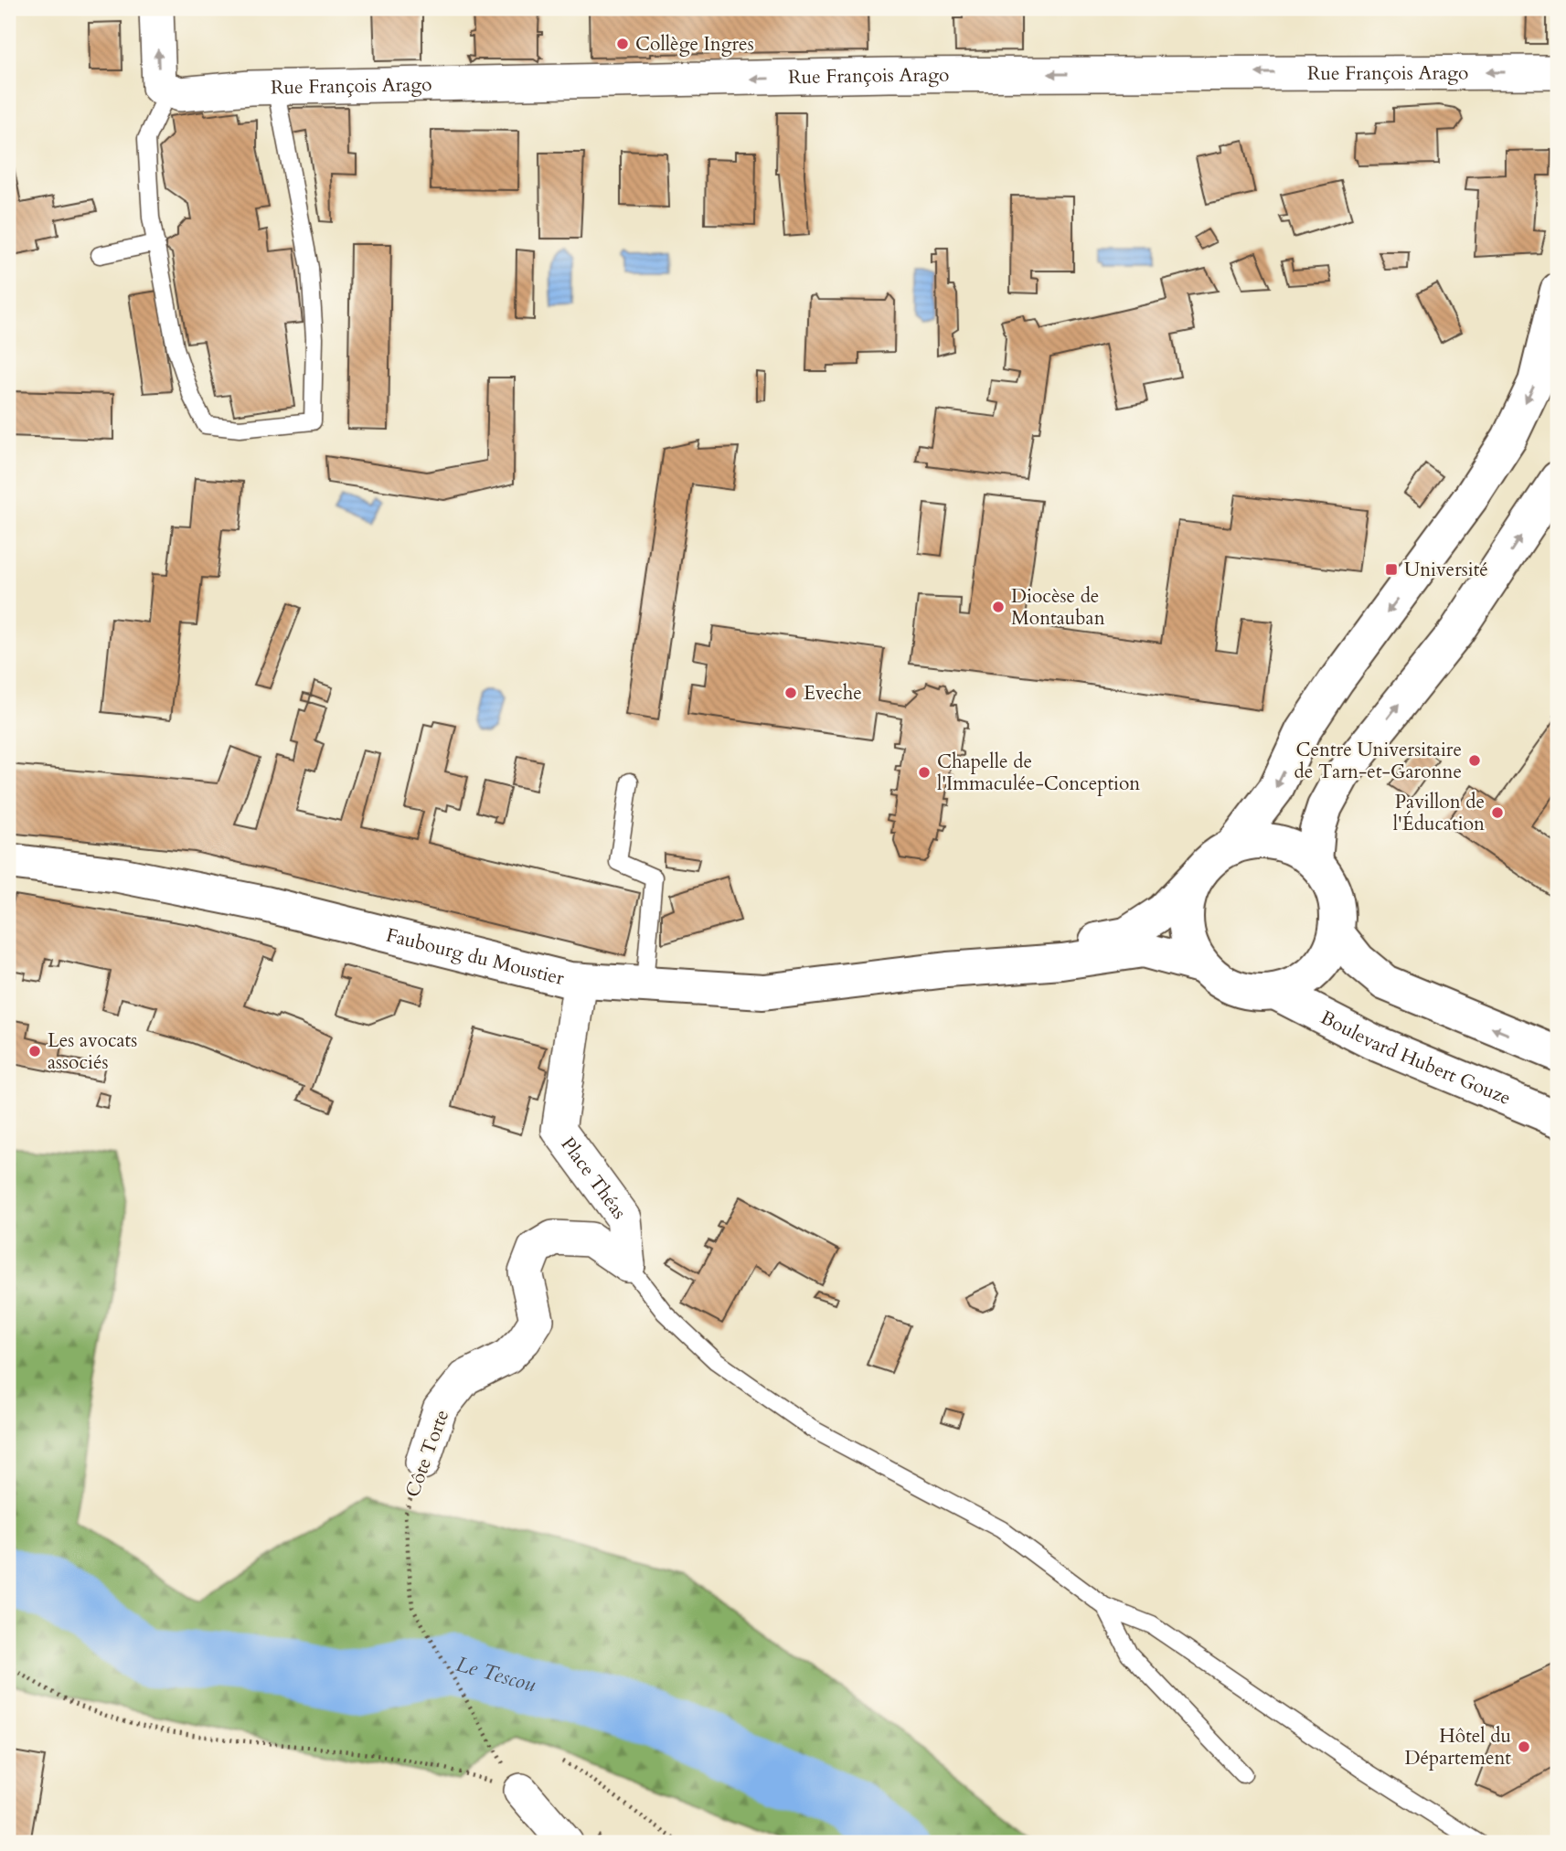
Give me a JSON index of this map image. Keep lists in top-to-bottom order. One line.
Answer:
{"streets":{"main road":["Faubourg du Moustier","Boulevard Hubert Gouze"],"street":["Rue François Arago","Place Théas","Côte Torte"]},"crossings":[["Faubourg du Moustier","Boulevard Hubert Gouze"],["Faubourg du Moustier","Place Théas"],["Place Théas","Côte Torte"]],"one_way":["Rue François Arago"],"water":["Le Tescou"],"places":{"other":["Collège Ingres","Diocèse de Montauban","Eveche","Centre Universitaire de Tarn-et-Garonne","Chapelle de l'Immaculée-Conception","Pavillon de l'Éducation","Les avocats associés","Hôtel du Département"],"transit":["Université"]}}
